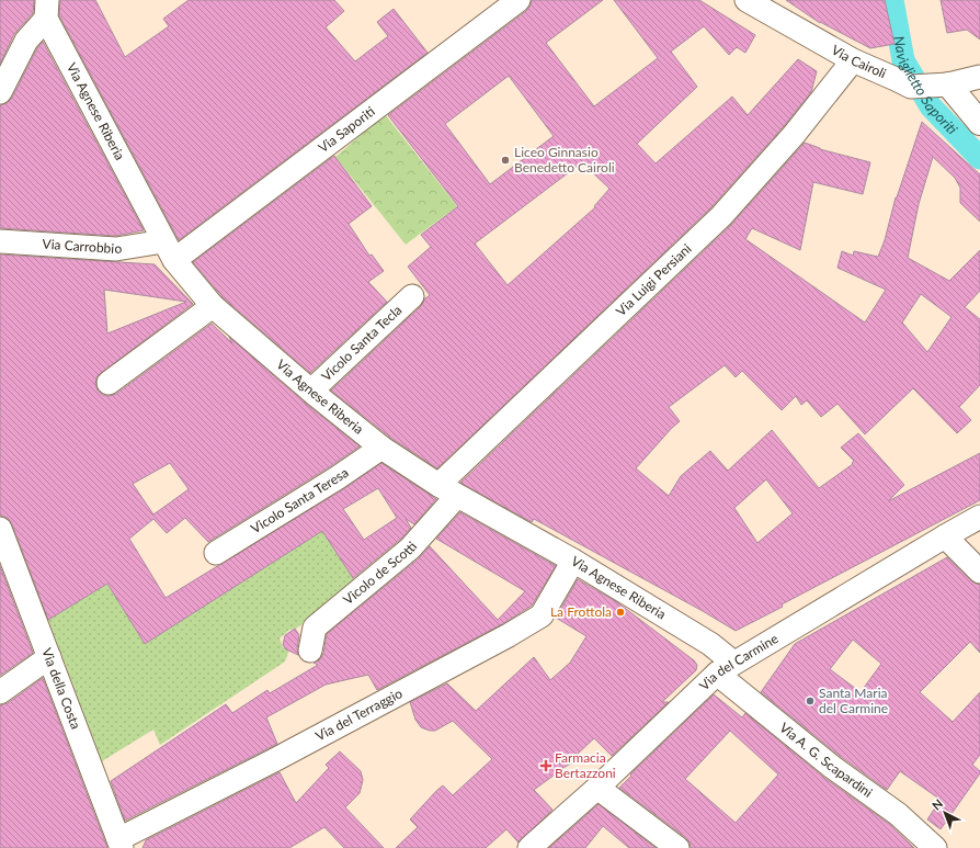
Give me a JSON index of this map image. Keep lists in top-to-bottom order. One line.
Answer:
{"streets":{"street":["Via Cairoli","Via Agnese Riberia","Via Saporiti","Via Carrobbio","Via Luigi Persiani","Vicolo Santa Tecla","Vicolo Santa Teresa","Vicolo de Scotti","Via del Carmine","Via della Costa","Via del Terraggio","Via A. G. Scapardini"]},"crossings":[["Via Cairoli","Via Luigi Persiani"],["Via Agnese Riberia","Via Saporiti"],["Via Agnese Riberia","Via Carrobbio"],["Via Agnese Riberia","Via Luigi Persiani"],["Via Agnese Riberia","Vicolo Santa Tecla"],["Via Agnese Riberia","Vicolo Santa Teresa"],["Via Agnese Riberia","Vicolo de Scotti"],["Via Agnese Riberia","Via del Carmine"],["Via Agnese Riberia","Via del Terraggio"],["Via Agnese Riberia","Via A. G. Scapardini"],["Via Saporiti","Via Carrobbio"],["Via Luigi Persiani","Vicolo de Scotti"],["Via del Carmine","Via A. G. Scapardini"],["Via della Costa","Via del Terraggio"]],"water":["Naviglietto Saporiti"],"places":{"other":["Liceo Ginnasio Benedetto Cairoli","La Frottola","Santa Maria del Carmine"],"health":["Farmacia Bertazzoni"]},"north":"top left"}
